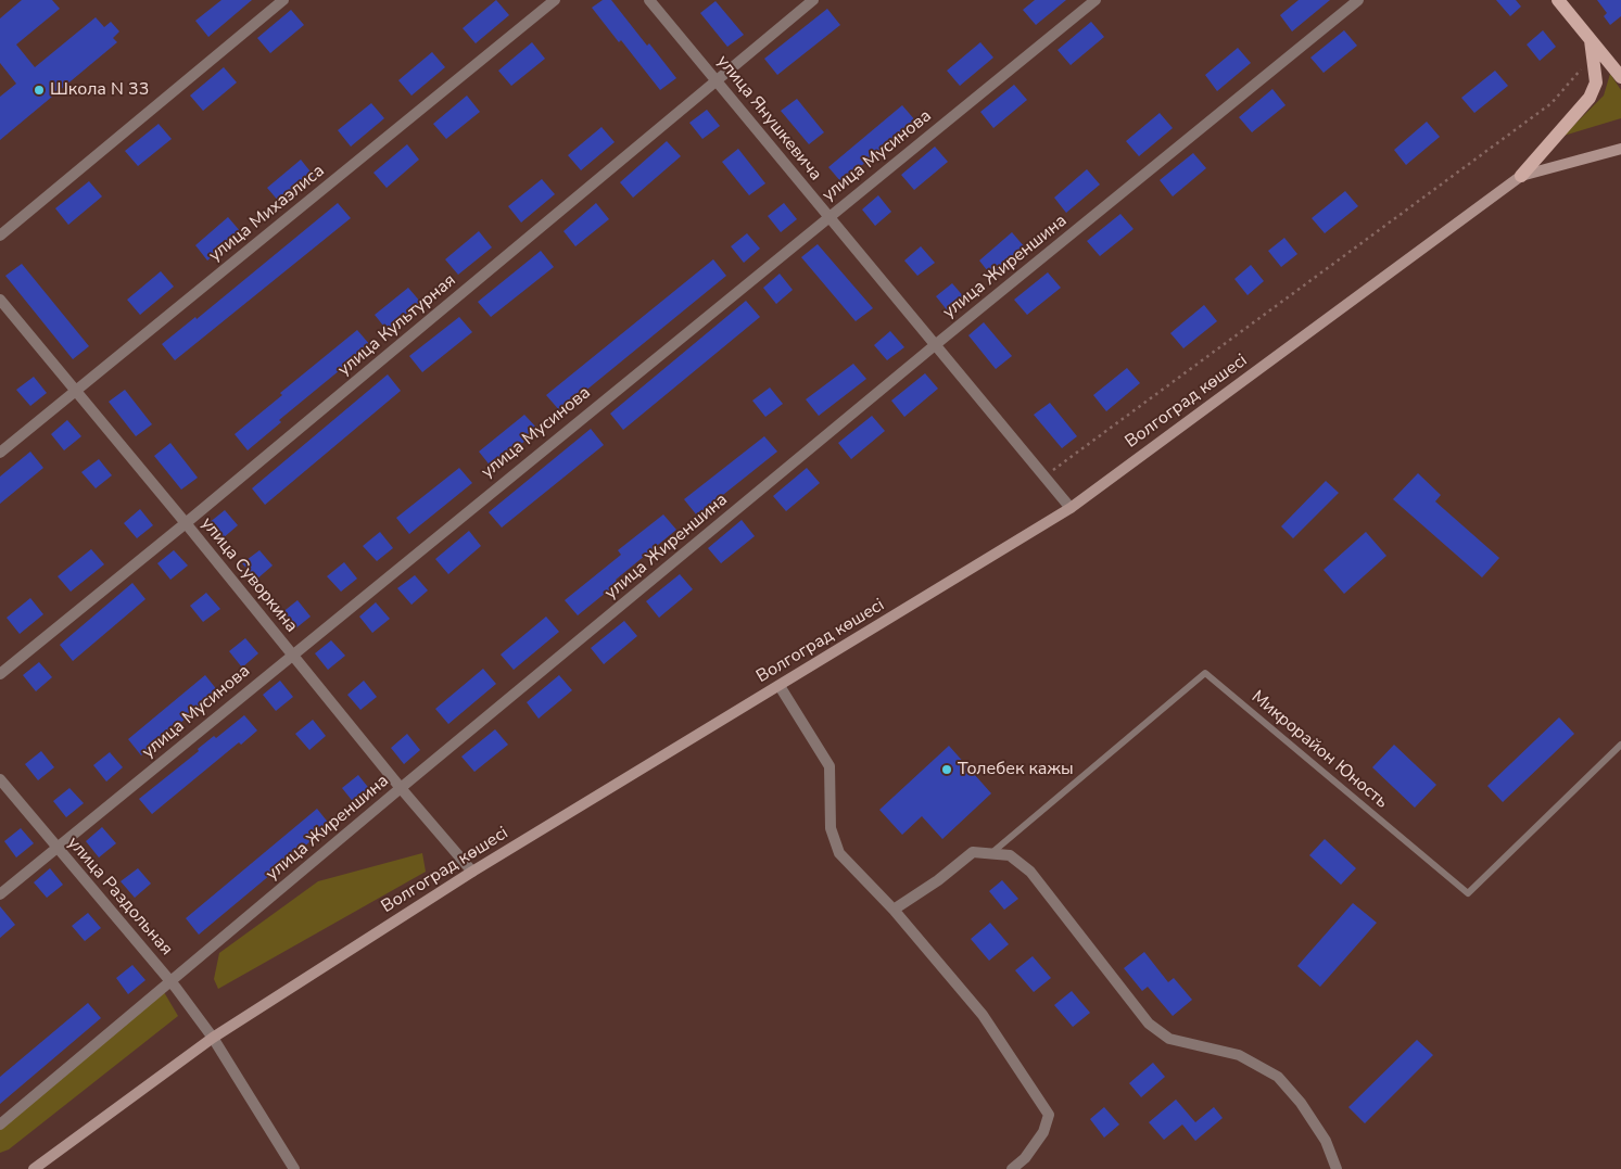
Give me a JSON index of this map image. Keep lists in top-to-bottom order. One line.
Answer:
{"streets":{"main road":["Волгоград көшесі"],"street":["улица Янушкевича","улица Мусинова","улица Михаэлиса","улица Жиреншина","улица Культурная","улица Суворкина","улица Раздольная"],"lane":["Микрорайон Юность"]},"crossings":[["улица Янушкевича","улица Мусинова"],["улица Янушкевича","улица Жиреншина"],["улица Янушкевича","улица Культурная"],["улица Янушкевича","Волгоград көшесі"],["улица Мусинова","улица Суворкина"],["улица Мусинова","улица Раздольная"],["улица Михаэлиса","улица Суворкина"],["улица Жиреншина","улица Суворкина"],["улица Жиреншина","улица Раздольная"],["улица Культурная","улица Суворкина"],["Волгоград көшесі","улица Суворкина"],["Волгоград көшесі","улица Раздольная"]],"places":["Школа N 33","Толебек кажы"]}
